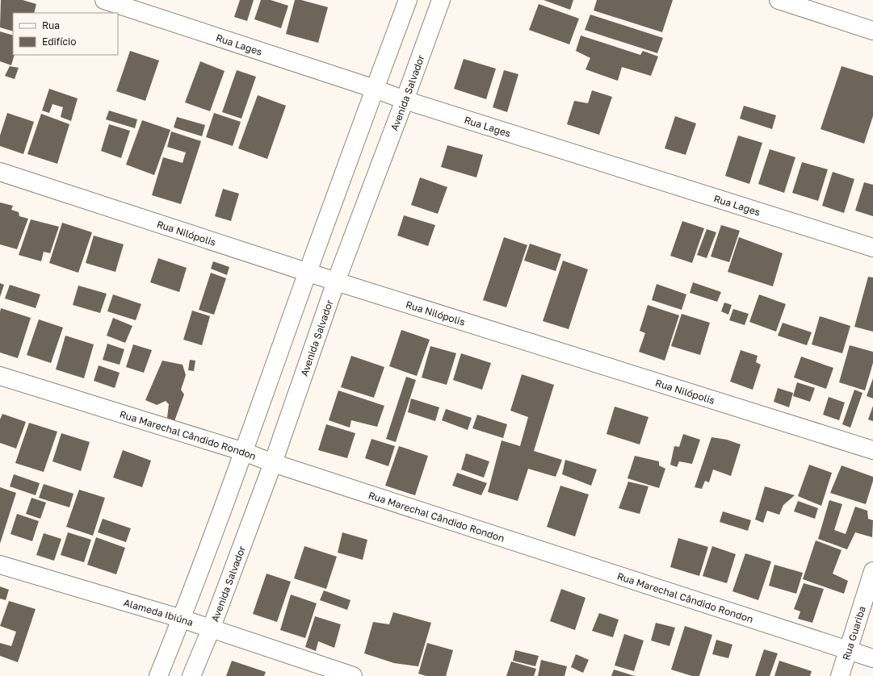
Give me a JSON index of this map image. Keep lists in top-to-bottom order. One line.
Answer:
{"streets":{"street":["Rua Lages","Avenida Salvador","Rua Nilópolis","Rua Marechal Cândido Rondon","Alameda Ibiúna","Rua Guariba"]},"crossings":[["Rua Lages","Avenida Salvador"],["Avenida Salvador","Rua Nilópolis"],["Avenida Salvador","Rua Marechal Cândido Rondon"],["Avenida Salvador","Alameda Ibiúna"],["Rua Marechal Cândido Rondon","Rua Guariba"]],"legend":["Rua","Edifício"]}
